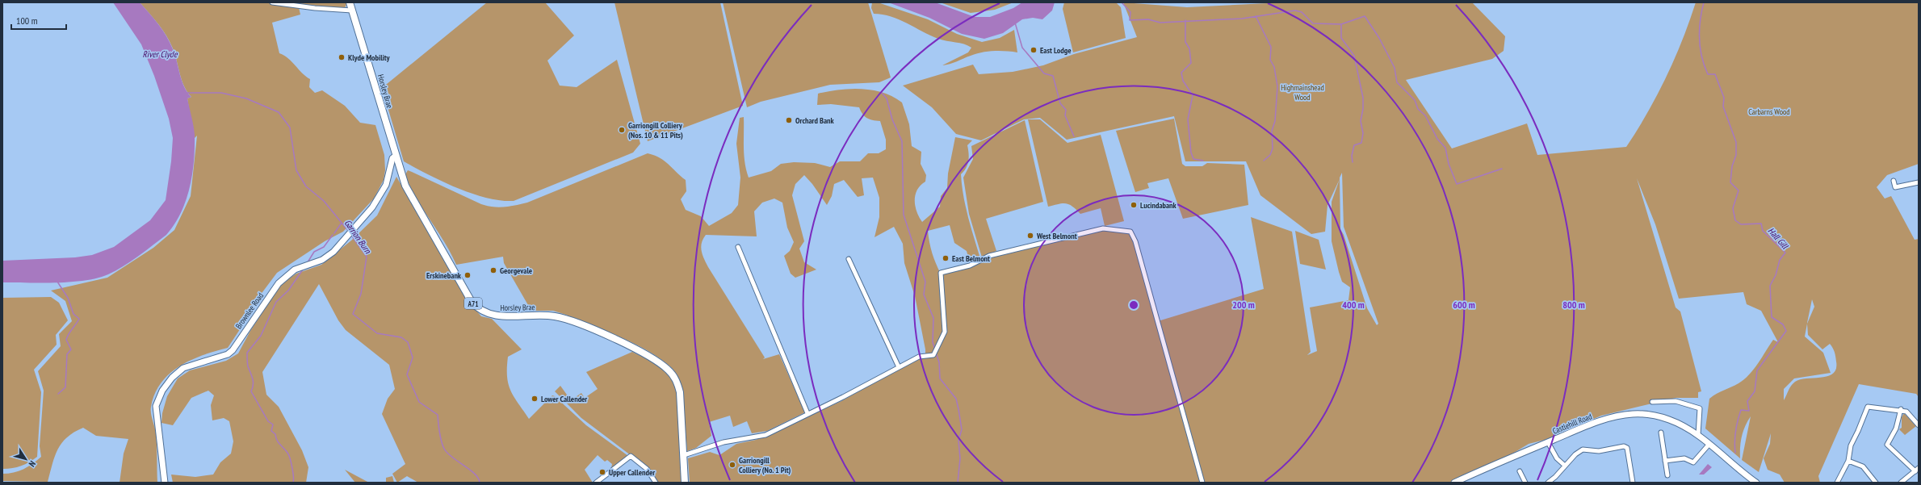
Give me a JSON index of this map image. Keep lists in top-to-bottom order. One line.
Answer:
{"streets":{"main road":["Horsley Brae","A71","Brownlee Road","Castlehill Road"]},"crossings":[["Horsley Brae","Brownlee Road"]],"water":["River Clyde","Garrion Burn","Hall Gill"],"parks":["Highmainshead Wood","Carbarns Wood"],"places":["East Lodge","Klyde Mobility","Orchard Bank","Garriongill Colliery (Nos. 10 & 11 Pits)","Lucindabank","West Belmont","East Belmont","Georgevale","Erskinebank","Lower Callender","Garriongill Colliery (No. 1 Pit)","Upper Callender"],"scale_bar":"100 m","north":"bottom right","rings":["200 m","400 m","600 m","800 m"]}
